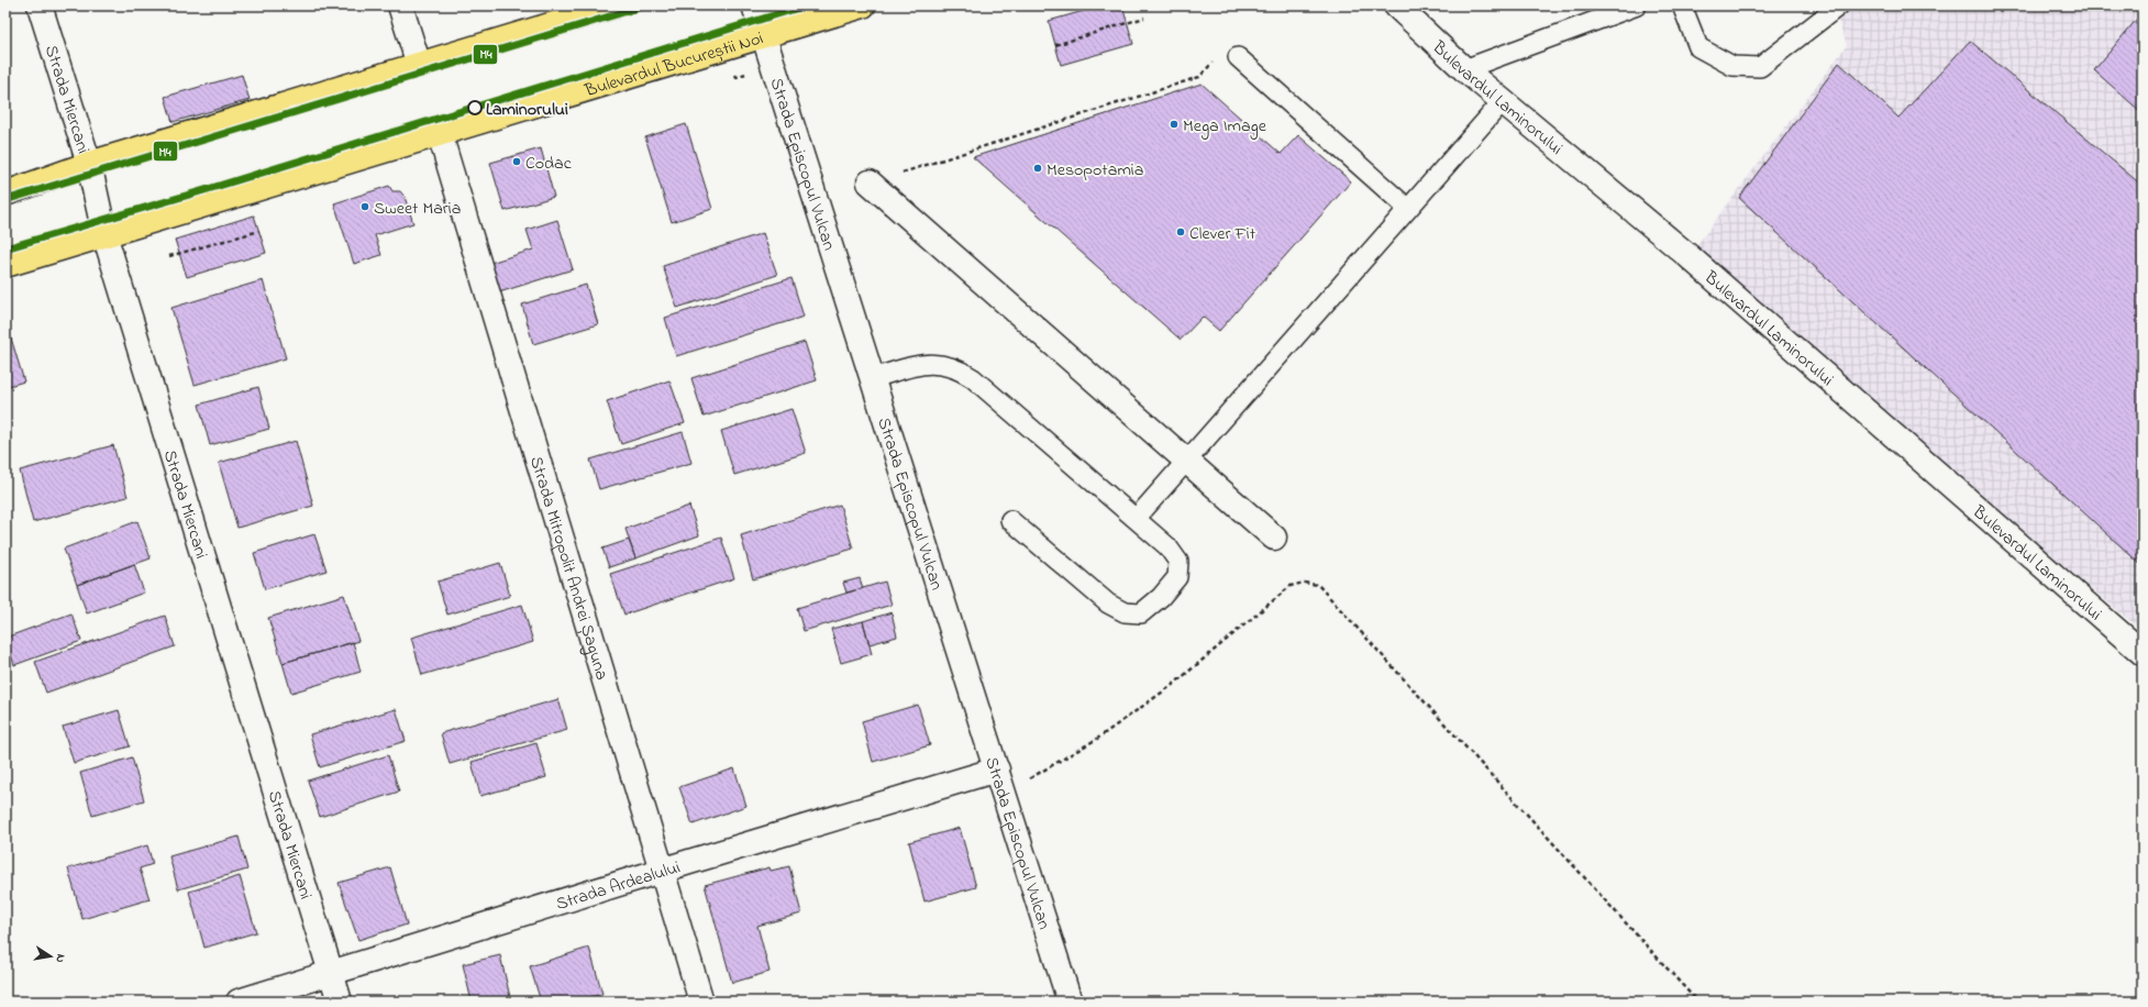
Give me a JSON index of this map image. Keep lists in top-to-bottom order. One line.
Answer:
{"streets":{"main road":["Bulevardul Bucureștii Noi"],"street":["Bulevardul Laminorului","Strada Miercani","Strada Episcopul Vulcan","Strada Mitropolit Andrei Șaguna","Strada Ardealului"]},"crossings":[["Bulevardul Bucureștii Noi","Strada Miercani"],["Bulevardul Bucureștii Noi","Strada Episcopul Vulcan"],["Bulevardul Bucureștii Noi","Strada Mitropolit Andrei Șaguna"],["Strada Miercani","Strada Ardealului"],["Strada Episcopul Vulcan","Strada Ardealului"],["Strada Mitropolit Andrei Șaguna","Strada Ardealului"]],"places":["Laminorului","Mega Image","Codac","Mesopotamia","Sweet Maria","Clever Fit"],"lines":["transit line M4"],"north":"right"}
